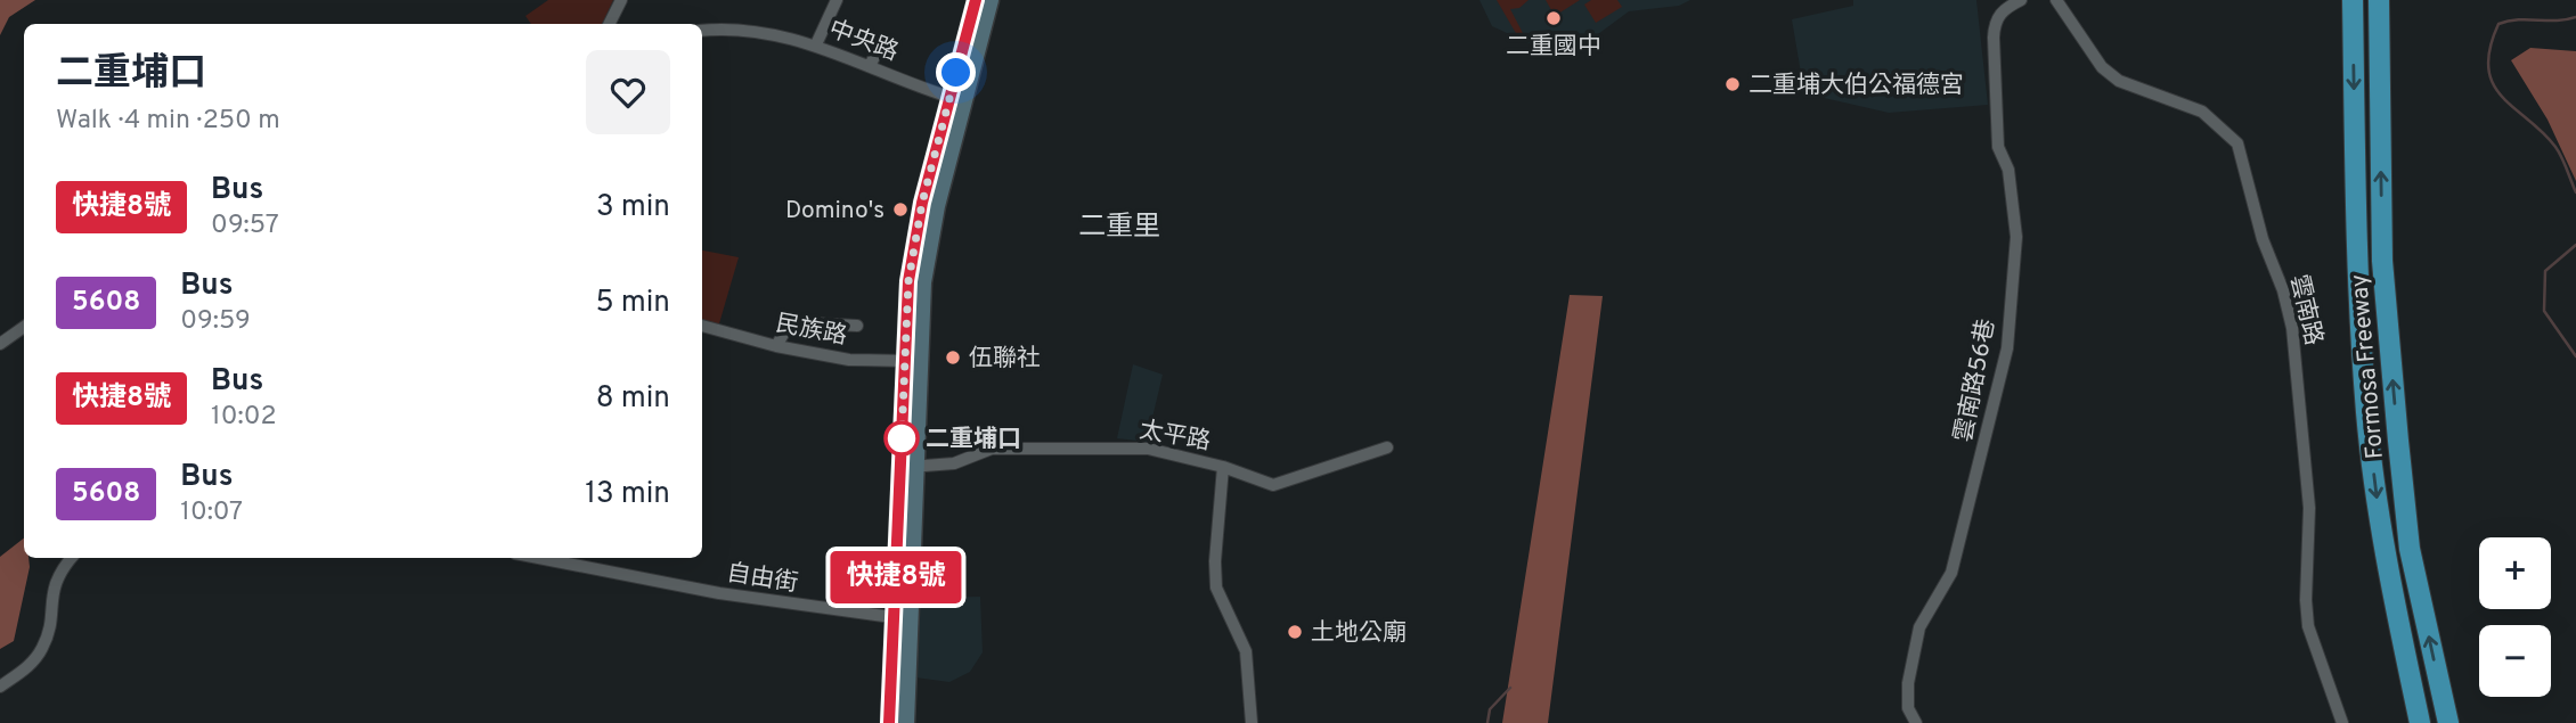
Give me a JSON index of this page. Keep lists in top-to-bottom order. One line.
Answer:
{"streets":{"highway":["Formosa Freeway"],"street":["中央路","雲南路","民族路","雲南路56巷","太平路","自由街"]},"districts":["二重里"],"places":["二重國中","二重埔大伯公福德宮","Domino's","伍聯社","二重埔口","土地公廟"],"lines":["bus line 快捷8號"],"page":{"on_map":"快捷8號","heading":["二重埔口","Walk · 4 min · 250 m"],"list":[{"mark":"快捷8號","name":"Bus","note":"09:57","value":"3 min"},{"mark":"5608","name":"Bus","note":"09:59","value":"5 min"},{"mark":"快捷8號","name":"Bus","note":"10:02","value":"8 min"},{"mark":"5608","name":"Bus","note":"10:07","value":"13 min"}],"map_buttons":["+","−"]}}
